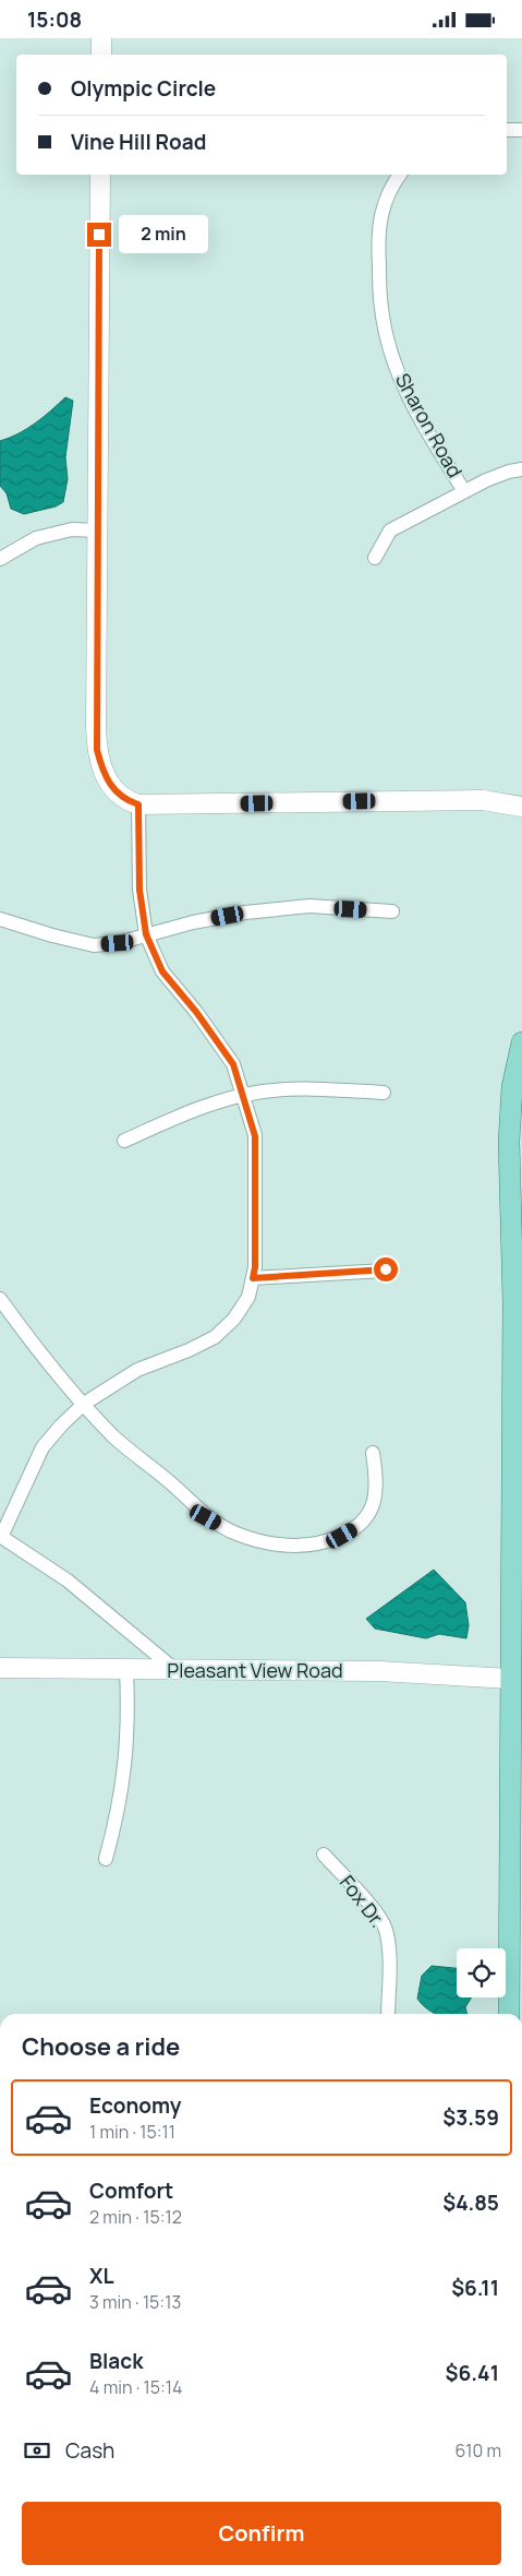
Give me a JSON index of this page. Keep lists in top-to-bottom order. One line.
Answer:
{"streets":{"street":["Sharon Road","Pleasant View Road","Fox Dr."]},"page":{"status":"15:08","banner":["Olympic Circle","Vine Hill Road"],"bubble":"2 min","heading":"Choose a ride","list":[{"name":"Economy","note":"1 min · 15:11","value":"$3.59"},{"name":"Comfort","note":"2 min · 15:12","value":"$4.85"},{"name":"XL","note":"3 min · 15:13","value":"$6.11"},{"name":"Black","note":"4 min · 15:14","value":"$6.41"}],"pay":["Cash","610 m"],"buttons":"Confirm"}}
